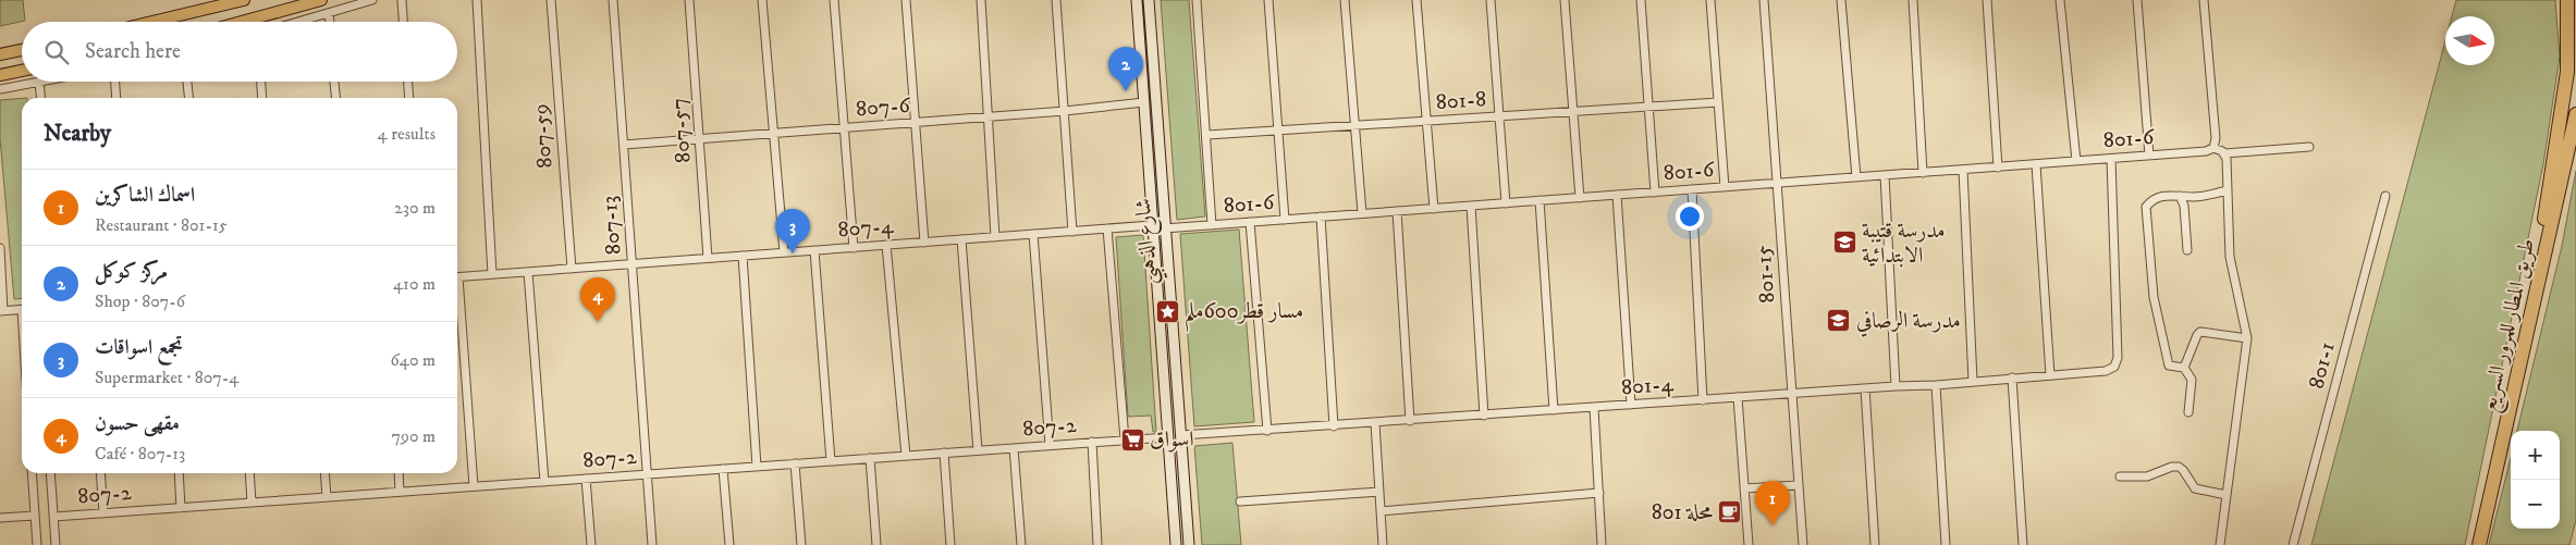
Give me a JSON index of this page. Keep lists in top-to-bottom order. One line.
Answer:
{"streets":{"highway":["طريق المطار للمرور السريع"],"street":["801-8","807-6","807-57","807-59","801-6","807-13","807-4","شارع الذهبي","801-15","801-1","801-4","807-2"]},"crossings":[["807-6","807-57"],["807-6","807-13"],["807-6","شارع الذهبي"],["807-57","807-4"],["807-59","807-4"],["801-6","شارع الذهبي"],["801-6","801-15"],["801-6","801-4"],["807-13","807-4"],["807-13","807-2"],["807-4","شارع الذهبي"],["شارع الذهبي","801-4"],["شارع الذهبي","807-2"],["801-15","801-4"]],"places":{"school or university":["مدرسة قتيبة الابتدائية","مدرسة الرصافي"],"place":["مسار قطر600ملم"],"supermarket":["اسواق"],"cafe":["محلة 801"]},"north":"right","page":{"search":"Search here","pins":["2","3","4","1"],"heading":["Nearby","4 results"],"list":[{"mark":"1","name":"اسماك الشاكرين","note":"Restaurant · 801-15","value":"230 m"},{"mark":"2","name":"مركز كوكل","note":"Shop · 807-6","value":"410 m"},{"mark":"3","name":"تجمع اسواقات","note":"Supermarket · 807-4","value":"640 m"},{"mark":"4","name":"مقهى حسون","note":"Café · 807-13","value":"790 m"}],"map_buttons":["+","−"]}}
